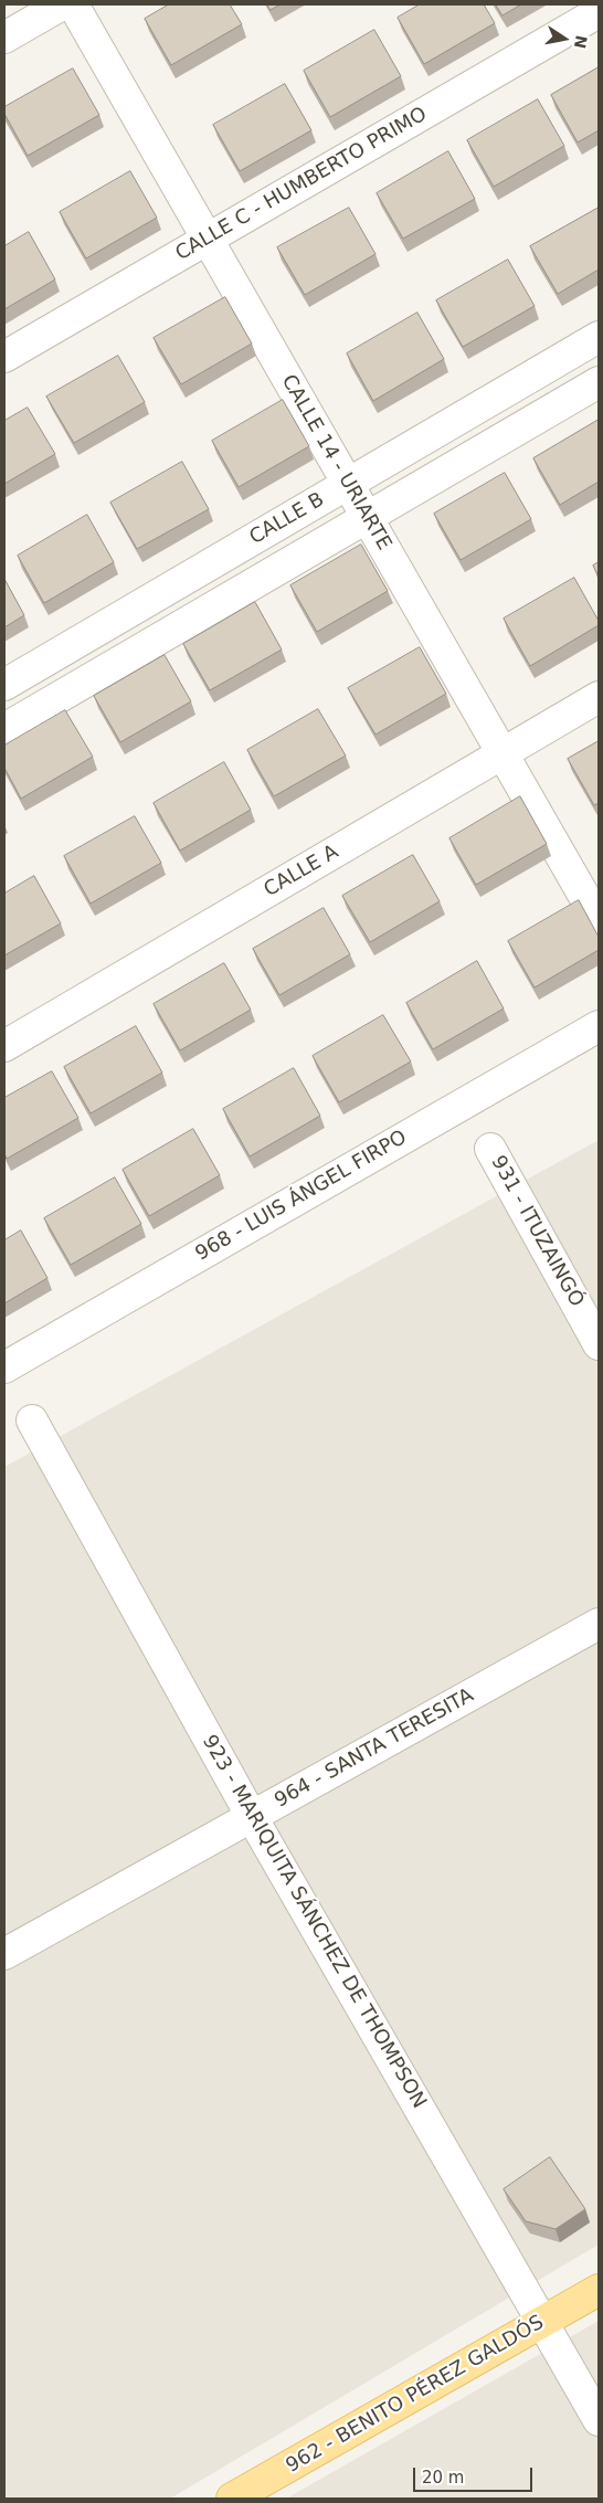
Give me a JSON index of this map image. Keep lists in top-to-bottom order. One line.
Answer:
{"streets":{"main road":["962 - BENITO PÉREZ GALDÓS"],"street":["CALLE C - HUMBERTO PRIMO","CALLE 14 - URIARTE","CALLE B","CALLE A","968 - LUIS ÁNGEL FIRPO","931 - ITUZAINGÓ","964 - SANTA TERESITA","923 - MARIQUITA SÁNCHEZ DE THOMPSON"]},"crossings":[["CALLE C - HUMBERTO PRIMO","CALLE 14 - URIARTE"],["CALLE 14 - URIARTE","CALLE B"],["CALLE 14 - URIARTE","CALLE A"],["964 - SANTA TERESITA","923 - MARIQUITA SÁNCHEZ DE THOMPSON"],["923 - MARIQUITA SÁNCHEZ DE THOMPSON","962 - BENITO PÉREZ GALDÓS"]],"scale_bar":"20 m","north":"right"}
